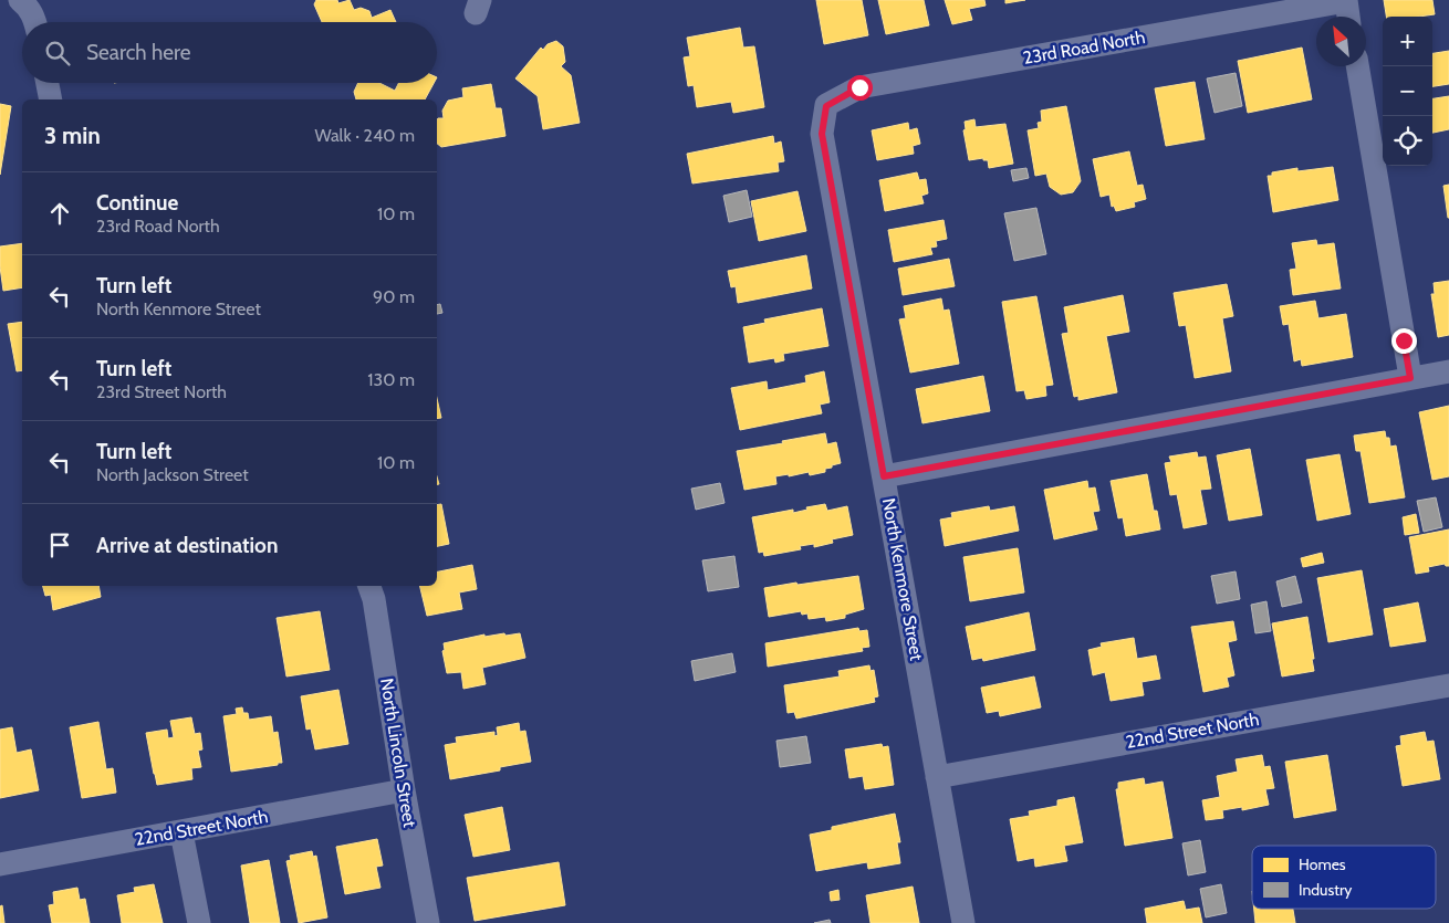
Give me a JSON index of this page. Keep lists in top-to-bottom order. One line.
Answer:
{"streets":{"street":["23rd Road North","North Kenmore Street","22nd Street North","North Lincoln Street"]},"crossings":[["23rd Road North","North Kenmore Street"],["North Kenmore Street","22nd Street North"],["22nd Street North","North Lincoln Street"]],"legend":["Homes","Industry"],"north":"top left","page":{"map_buttons":["+","−"],"search":"Search here","heading":["3 min","Walk · 240 m"],"list":[["Continue","23rd Road North","10 m"],["Turn left","North Kenmore Street","90 m"],["Turn left","23rd Street North","130 m"],["Turn left","North Jackson Street","10 m"],"Arrive at destination"]}}
